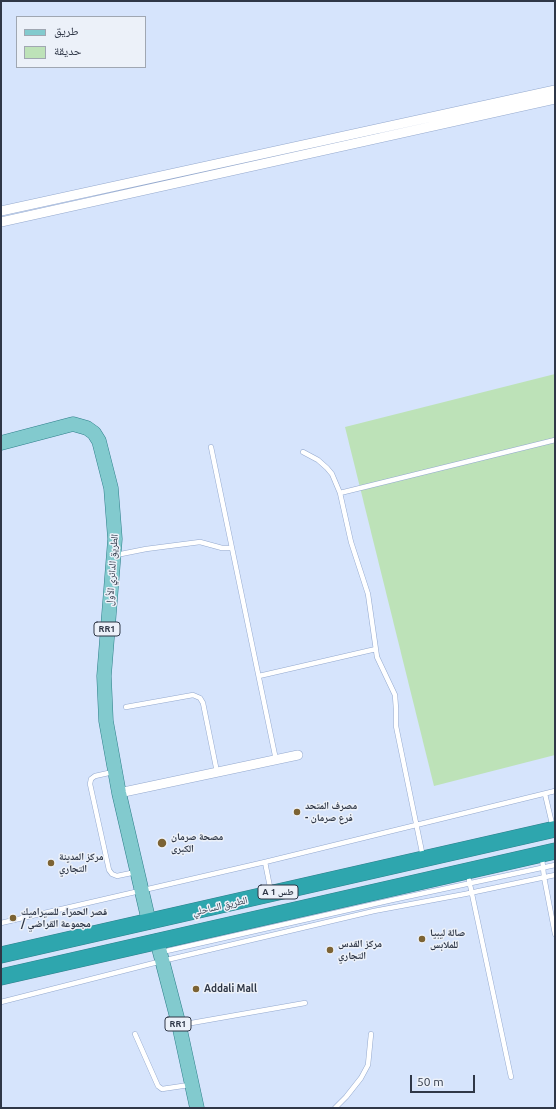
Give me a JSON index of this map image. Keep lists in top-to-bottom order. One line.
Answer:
{"streets":{"highway":["A 1 طس","الطريق الساحلي"],"main road":["الطريق الدائري الأول","RR1"]},"crossings":[["الطريق الدائري الأول","الطريق الساحلي"],["RR1","الطريق الساحلي"]],"places":["مصرف المتحد - فرع صرمان","مصحة صرمان الكبرى","مركز المدينة التجاري","قصر الحمراء للسيراميك / مجموعة القراضي","صالة ليبيا للملابس","مركز القدس التجاري","Addali Mall"],"legend":["طريق","حديقة"],"scale_bar":"50 m"}
